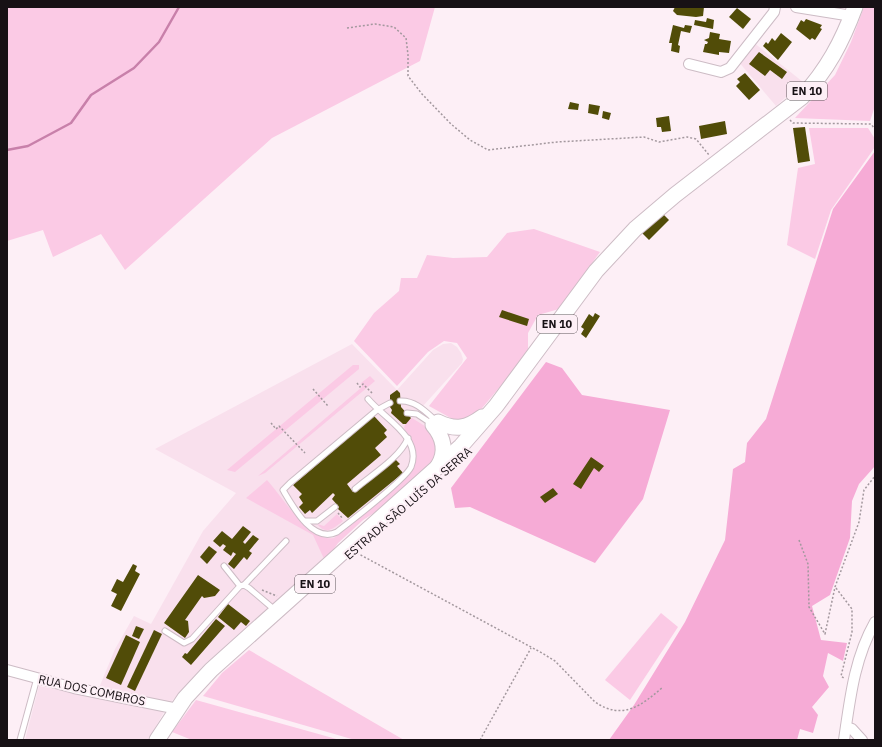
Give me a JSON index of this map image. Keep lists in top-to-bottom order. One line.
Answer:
{"streets":{"main road":["EN 10","ESTRADA SÃO LUÍS DA SERRA"],"street":["RUA DOS COMBROS"]},"crossings":[["ESTRADA SÃO LUÍS DA SERRA","RUA DOS COMBROS"]]}
